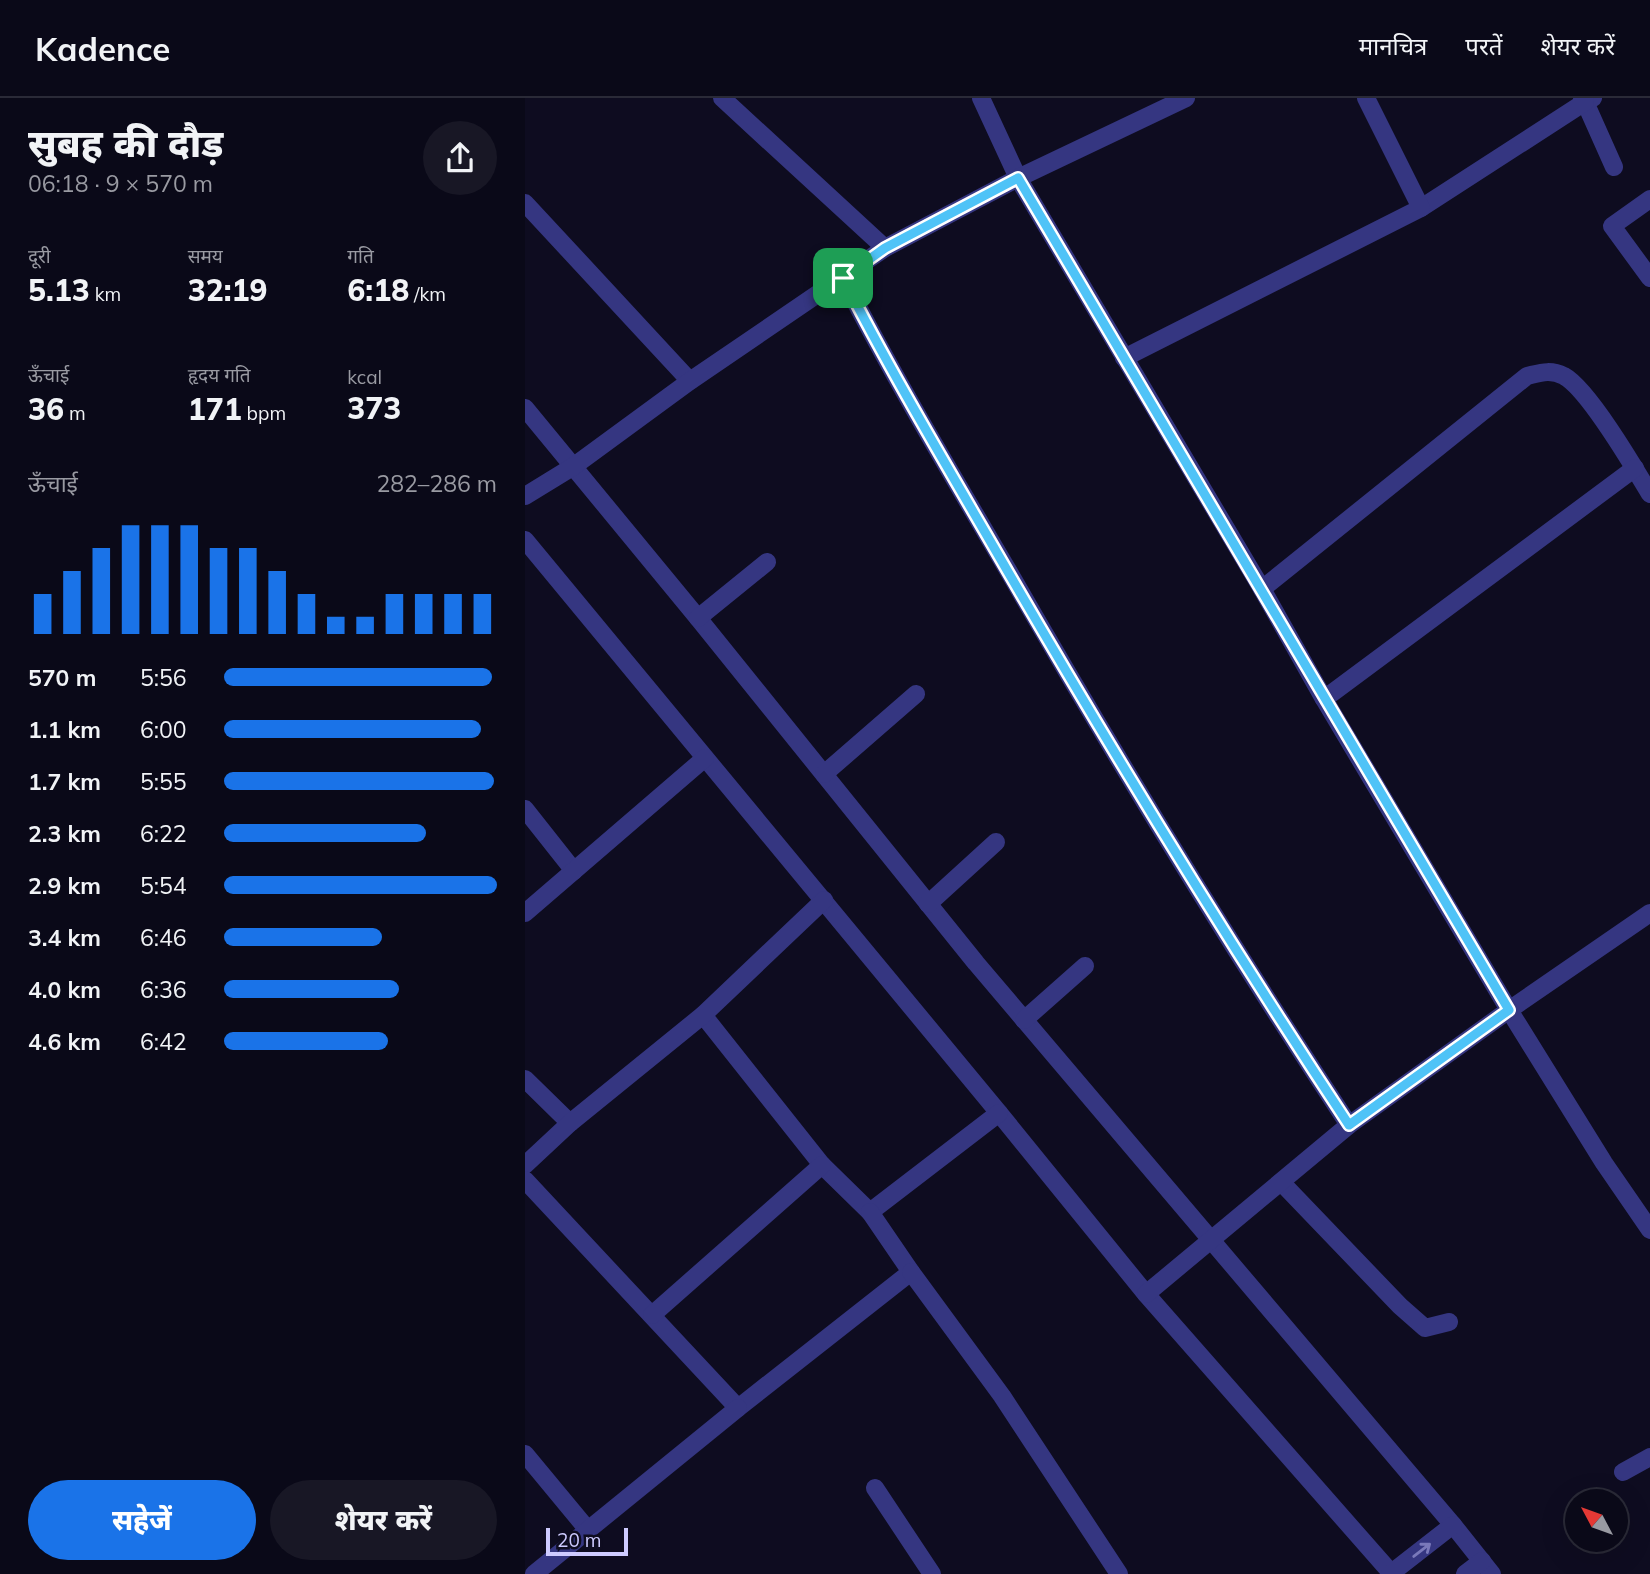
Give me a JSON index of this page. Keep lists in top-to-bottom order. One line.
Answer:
{"scale_bar":"20 m","north":"top left","page":{"header":"Kadence","nav":["मानचित्र","परतें","शेयर करें"],"heading":["सुबह की दौड़","06:18 · 9 × 570 m"],"stats":[["दूरी","5.13 km"],["समय","32:19"],["गति","6:18 /km"],["ऊँचाई","36 m"],["हृदय गति","171 bpm"],["kcal","373"]],"chart":["ऊँचाई","282–286 m"],"list":[{"name":"570 m","note":"5:56"},{"name":"1.1 km","note":"6:00"},{"name":"1.7 km","note":"5:55"},{"name":"2.3 km","note":"6:22"},{"name":"2.9 km","note":"5:54"},{"name":"3.4 km","note":"6:46"},{"name":"4.0 km","note":"6:36"},{"name":"4.6 km","note":"6:42"}],"buttons":["सहेजें","शेयर करें"],"scale":"20 m"}}
